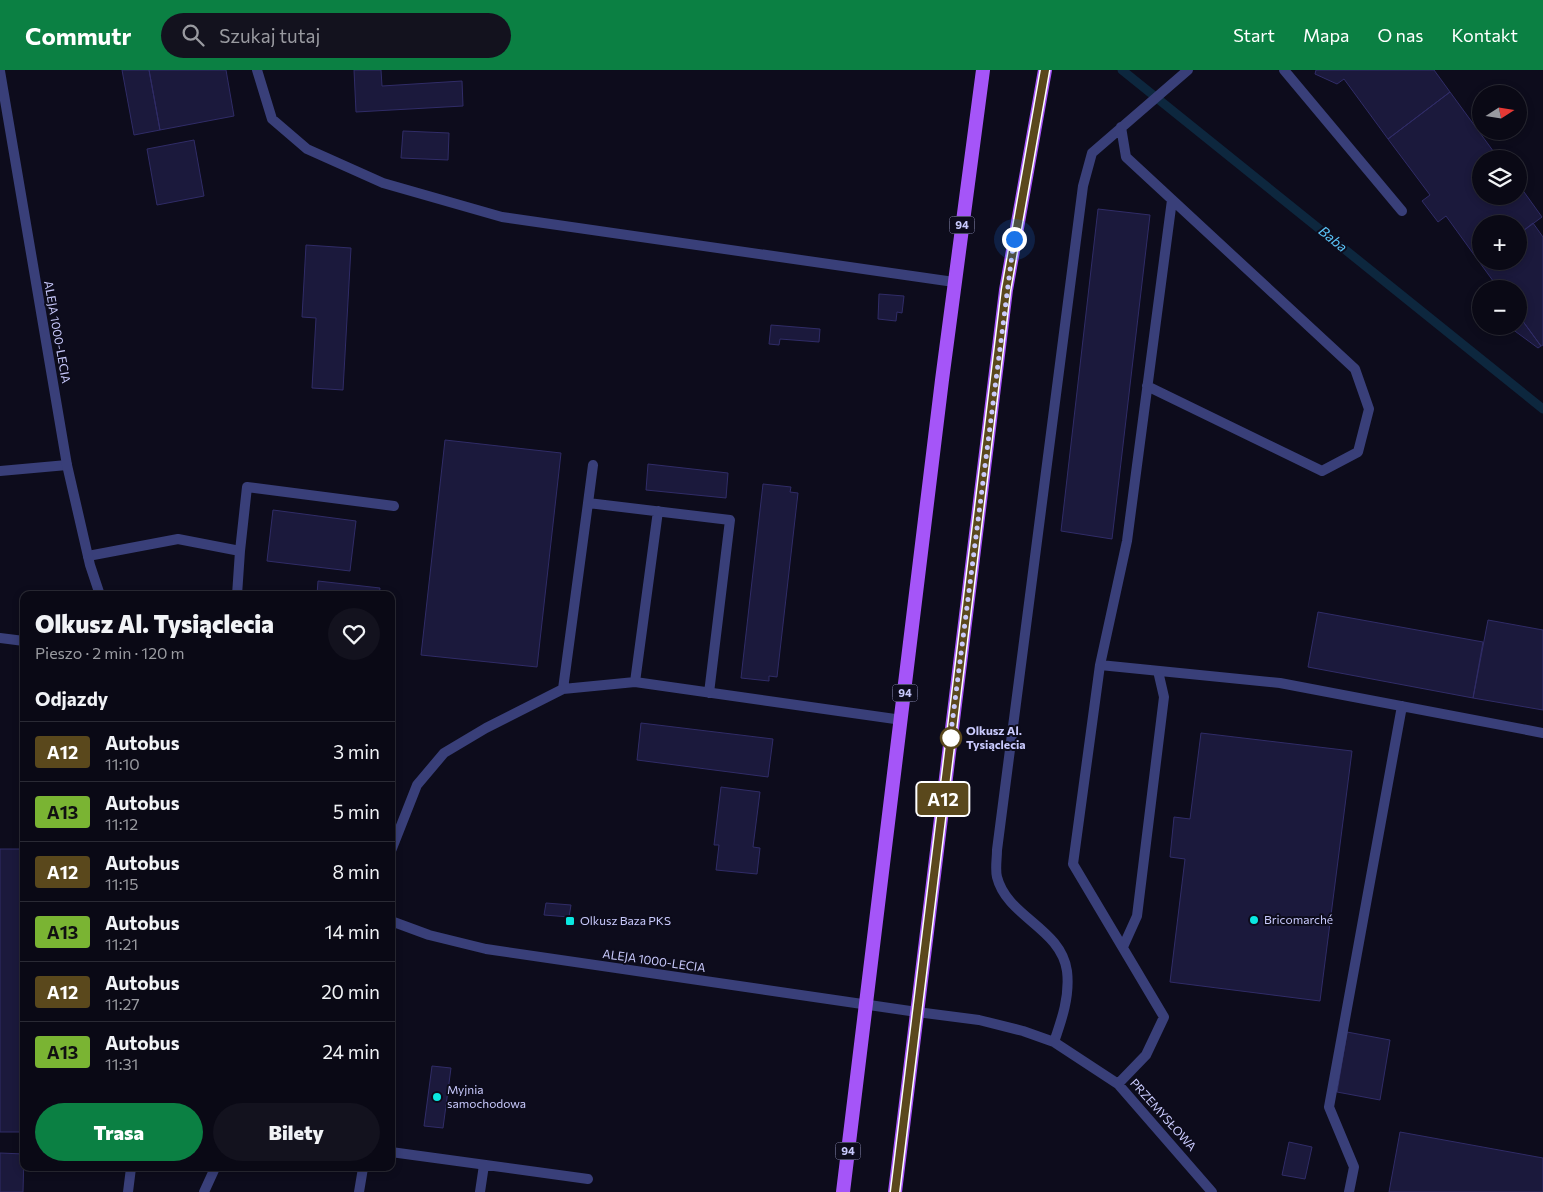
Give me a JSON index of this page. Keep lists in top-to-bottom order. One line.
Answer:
{"streets":{"main road":["94"],"street":["ALEJA 1000-LECIA","PRZEMYSŁOWA"]},"crossings":[["94","ALEJA 1000-LECIA"],["ALEJA 1000-LECIA","PRZEMYSŁOWA"]],"water":["Baba"],"places":{"other":["Olkusz Al. Tysiąclecia","Bricomarché","Myjnia samochodowa"],"transit":["Olkusz Baza PKS"]},"lines":["bus line A12"],"north":"right","page":{"header":"Commutr","search":"Szukaj tutaj","nav":["Start","Mapa","O nas","Kontakt"],"on_map":"A12","map_buttons":["+","−"],"heading":[["Olkusz Al. Tysiąclecia","Pieszo · 2 min · 120 m"],"Odjazdy"],"list":[{"mark":"A12","name":"Autobus","note":"11:10","value":"3 min"},{"mark":"A13","name":"Autobus","note":"11:12","value":"5 min"},{"mark":"A12","name":"Autobus","note":"11:15","value":"8 min"},{"mark":"A13","name":"Autobus","note":"11:21","value":"14 min"},{"mark":"A12","name":"Autobus","note":"11:27","value":"20 min"},{"mark":"A13","name":"Autobus","note":"11:31","value":"24 min"}],"buttons":["Trasa","Bilety"]}}
